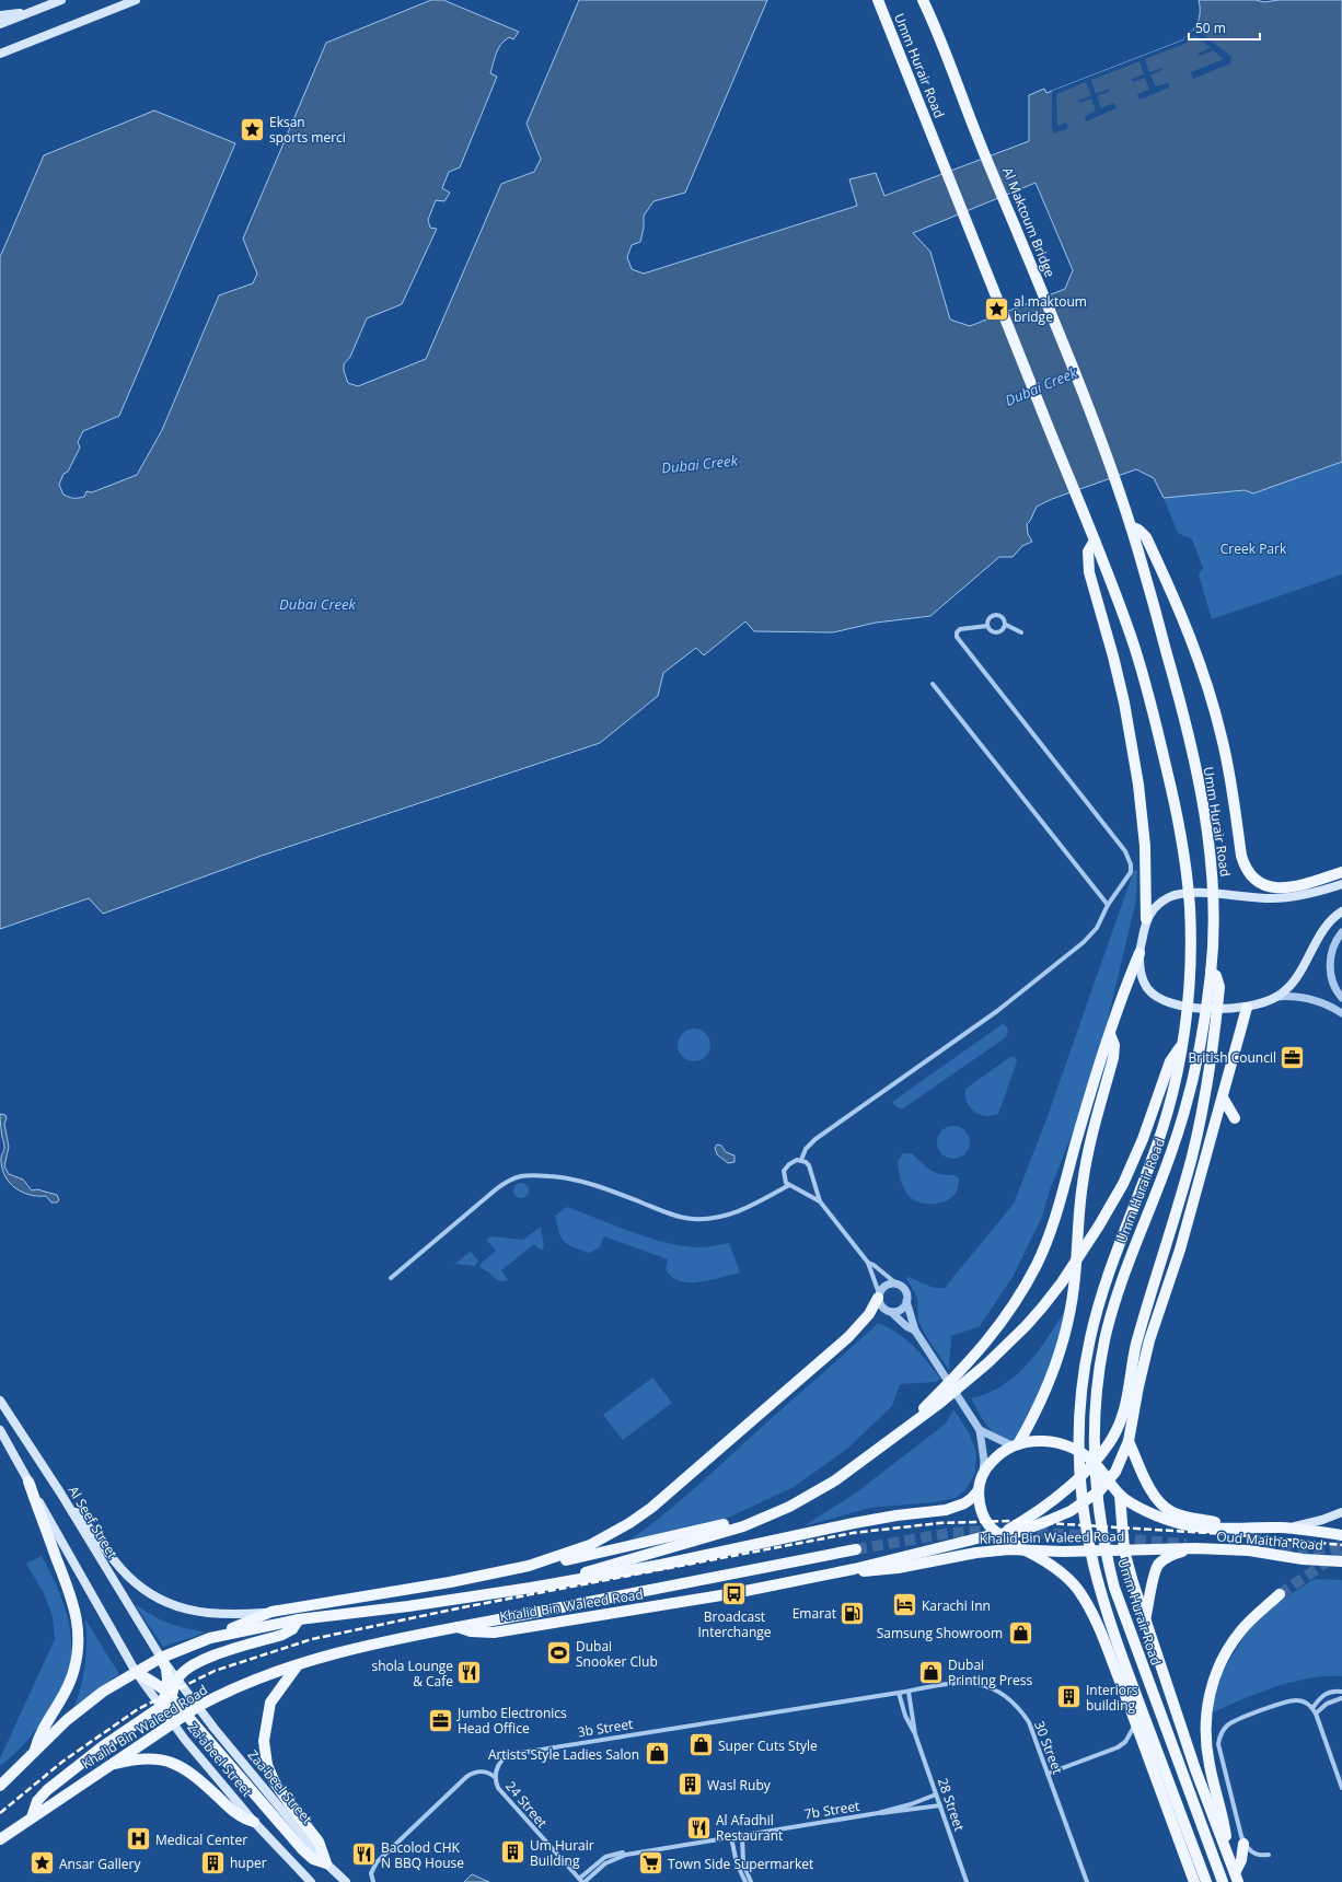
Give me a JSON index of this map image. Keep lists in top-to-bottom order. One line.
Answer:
{"streets":{"main road":["Umm Hurair Road","Al Maktoum Bridge","Al Seef Street","Khalid Bin Waleed Road","Oud Maitha Road","Za'abeel Street","Zaa'beel Street"],"street":["3b Street","30 Street","24 Street","28 Street","7b Street"]},"crossings":[["Umm Hurair Road","Al Maktoum Bridge"],["Al Seef Street","Khalid Bin Waleed Road"],["Al Seef Street","Za'abeel Street"],["Khalid Bin Waleed Road","Oud Maitha Road"],["Khalid Bin Waleed Road","Za'abeel Street"],["Khalid Bin Waleed Road","Zaa'beel Street"],["3b Street","30 Street"],["3b Street","24 Street"],["3b Street","28 Street"],["30 Street","28 Street"],["Za'abeel Street","Zaa'beel Street"],["24 Street","7b Street"],["28 Street","7b Street"]],"water":["Dubai Creek"],"parks":["Creek Park"],"places":{"place":["Eksan sports merci","al maktoum bridge","Ansar Gallery"],"office":["British Council","Jumbo Electronics Head Office"],"bus stop":["Broadcast Interchange"],"hotel":["Karachi Inn"],"fuel station":["Emarat"],"shop":["Samsung Showroom","Dubai Printing Press","Super Cuts Style","Artists Style Ladies Salon"],"sports":["Dubai Snooker Club"],"restaurant":["shola Lounge & Cafe","Al Afadhil Restaurant","Bacolod CHK N BBQ House"],"building":["Interiors building","Wasl Ruby","Um Hurair Building","huper"],"hospital":["Medical Center"],"supermarket":["Town Side Supermarket"]},"scale_bar":"50 m"}
